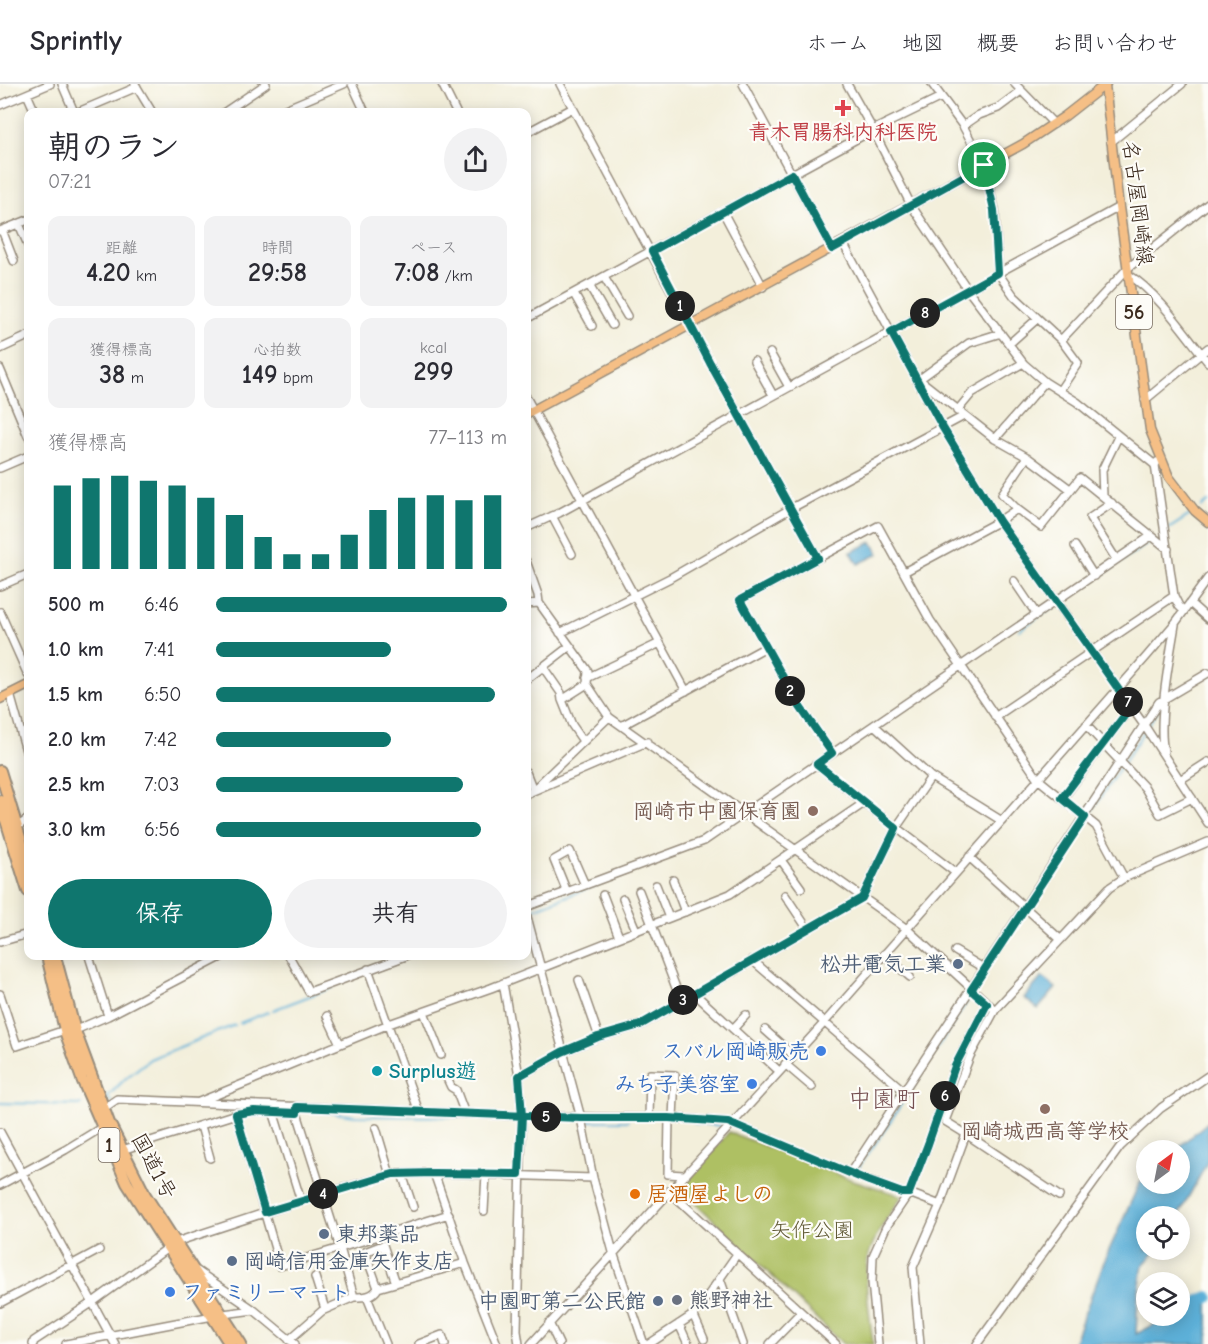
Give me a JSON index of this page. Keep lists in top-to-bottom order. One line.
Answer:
{"streets":{"highway":["1","国道1号"],"main road":["名古屋岡崎線","56"]},"districts":["中園町"],"parks":["矢作公園"],"places":{"health":["青木胃腸科内科医院"],"other":["岡崎市中園保育園","松井電気工業","スバル岡崎販売","Surplus遊","みち子美容室","岡崎城西高等学校","居酒屋よしの","東邦薬品","岡崎信用金庫矢作支店","ファミリーマート","熊野神社","中園町第二公民館"]},"north":"top right","page":{"header":"Sprintly","nav":["ホーム","地図","概要","お問い合わせ"],"heading":["朝のラン","07:21"],"stats":[["距離","4.20 km"],["時間","29:58"],["ペース","7:08 /km"],["獲得標高","38 m"],["心拍数","149 bpm"],["kcal","299"]],"pins":["1","8","2","7","3","6","5","4"],"chart":["獲得標高","77–113 m"],"list":[{"name":"500 m","note":"6:46"},{"name":"1.0 km","note":"7:41"},{"name":"1.5 km","note":"6:50"},{"name":"2.0 km","note":"7:42"},{"name":"2.5 km","note":"7:03"},{"name":"3.0 km","note":"6:56"}],"buttons":["保存","共有"]}}
